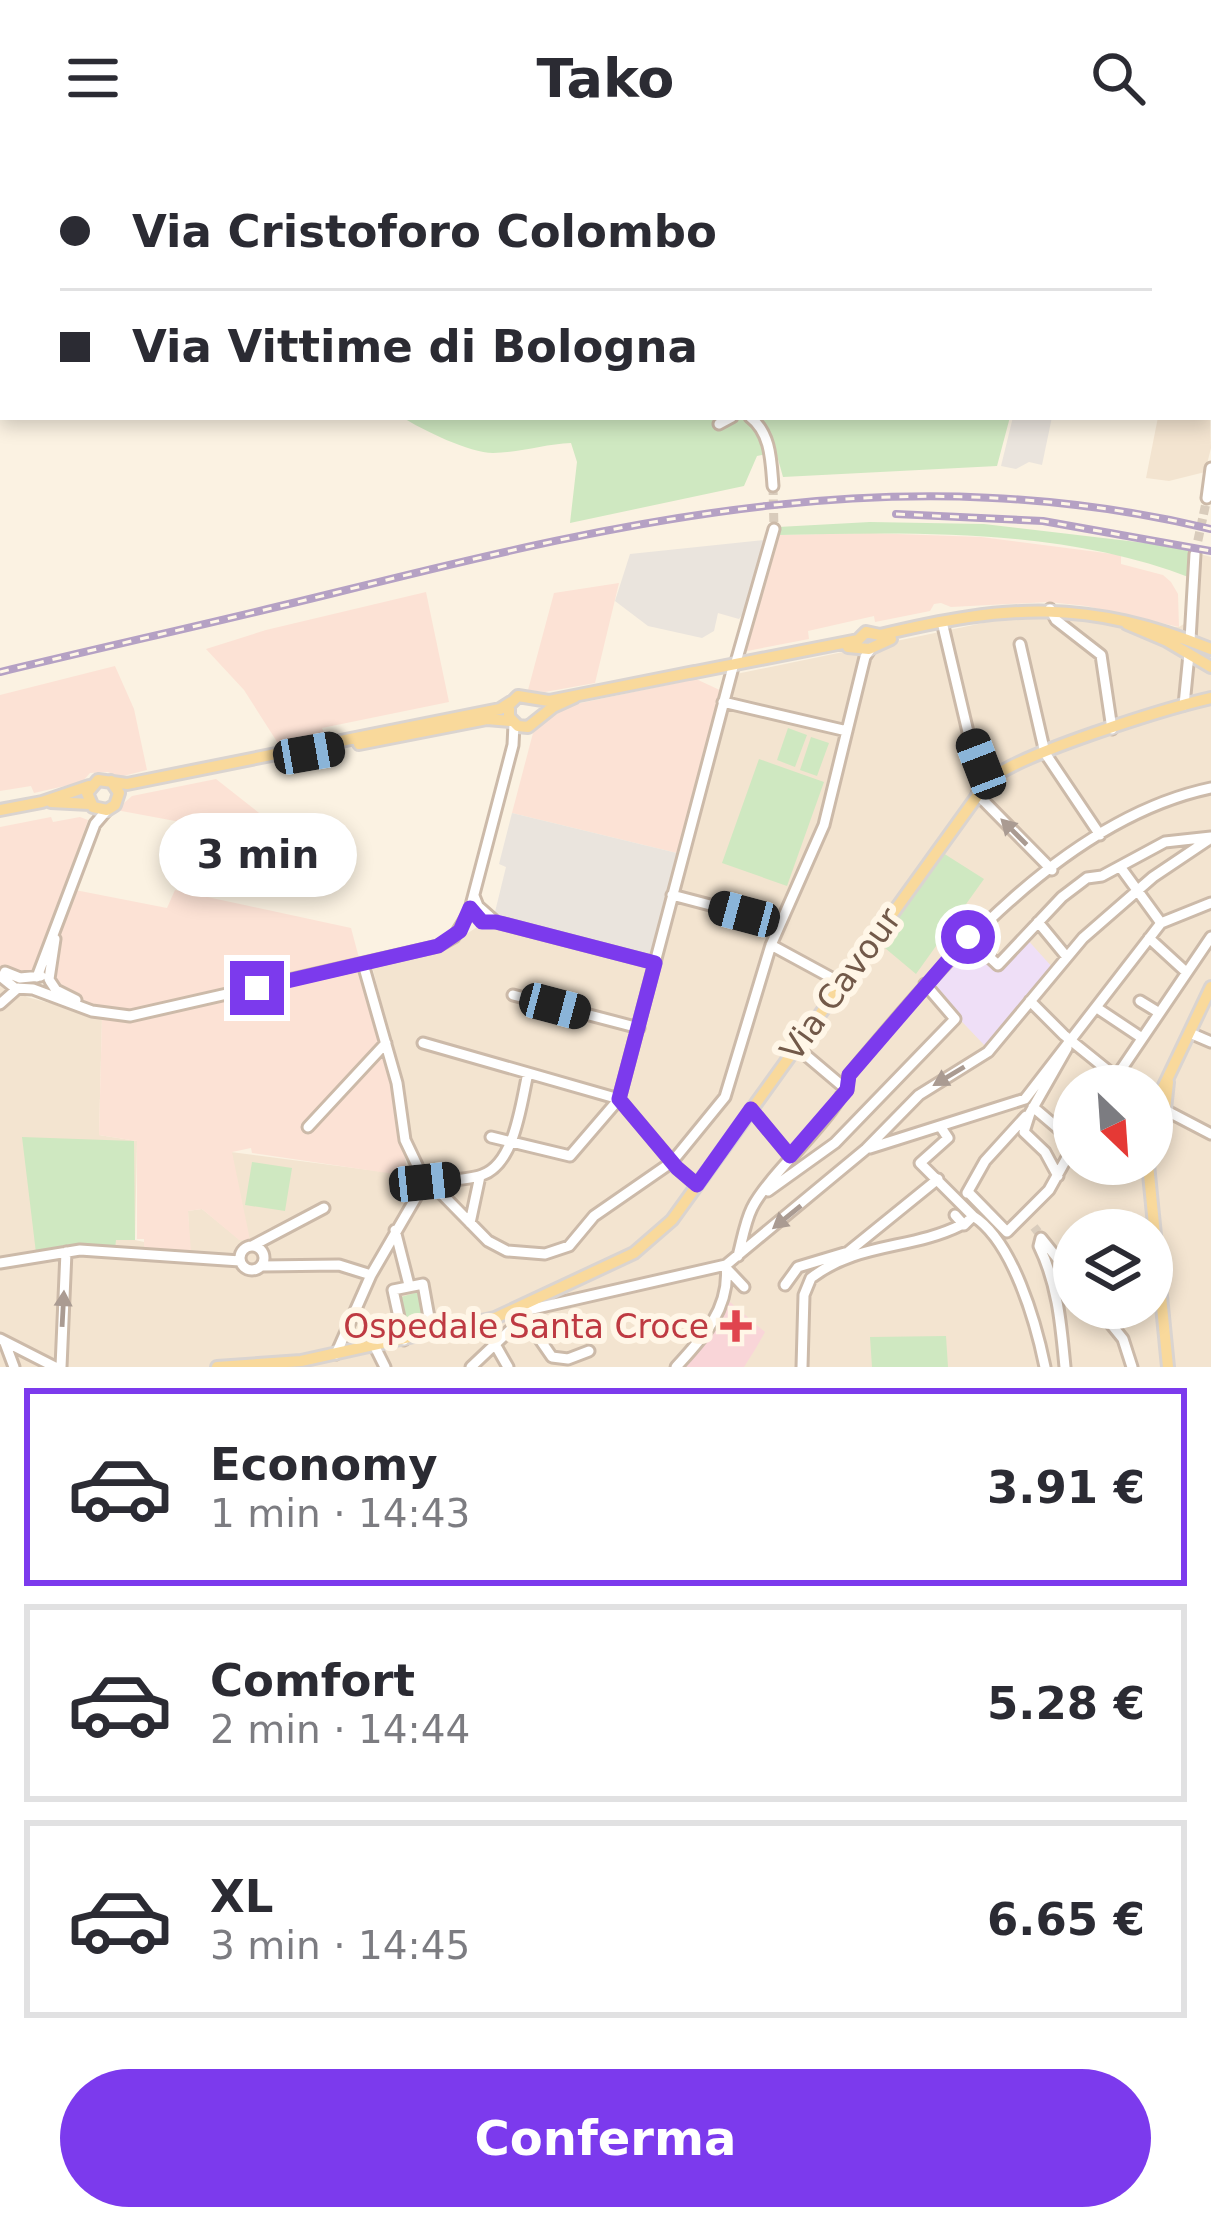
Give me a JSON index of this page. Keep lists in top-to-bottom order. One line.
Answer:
{"streets":{"main road":["Via Cavour"]},"places":{"health":["Ospedale Santa Croce"]},"north":"bottom right","page":{"header":"Tako","banner":["Via Cristoforo Colombo","Via Vittime di Bologna"],"bubble":"3 min","list":[{"name":"Economy","note":"1 min · 14:43","value":"3.91 €"},{"name":"Comfort","note":"2 min · 14:44","value":"5.28 €"},{"name":"XL","note":"3 min · 14:45","value":"6.65 €"}],"buttons":"Conferma"}}
